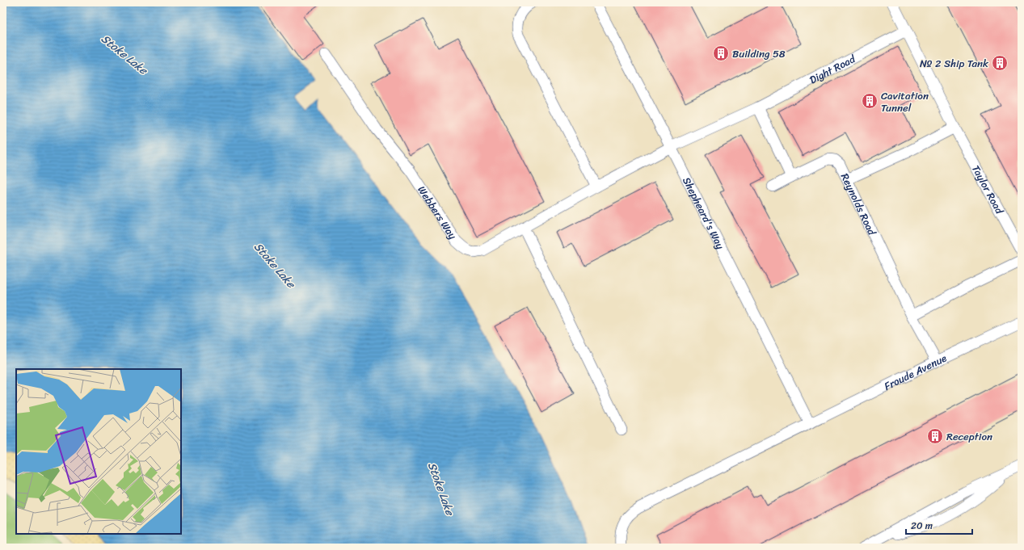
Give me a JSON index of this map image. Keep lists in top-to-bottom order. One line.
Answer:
{"streets":{"lane":["Dight Road","Taylor Road","Reynolds Road","Webbers Way","Shepheard's Way","Froude Avenue"]},"crossings":[["Dight Road","Taylor Road"],["Dight Road","Webbers Way"],["Dight Road","Shepheard's Way"],["Reynolds Road","Froude Avenue"],["Webbers Way","Shepheard's Way"],["Shepheard's Way","Froude Avenue"]],"water":["Stoke Lake"],"places":{"building":["Building 58","№ 2 Ship Tank","Cavitation Tunnel","Reception"]},"scale_bar":"20 m"}
